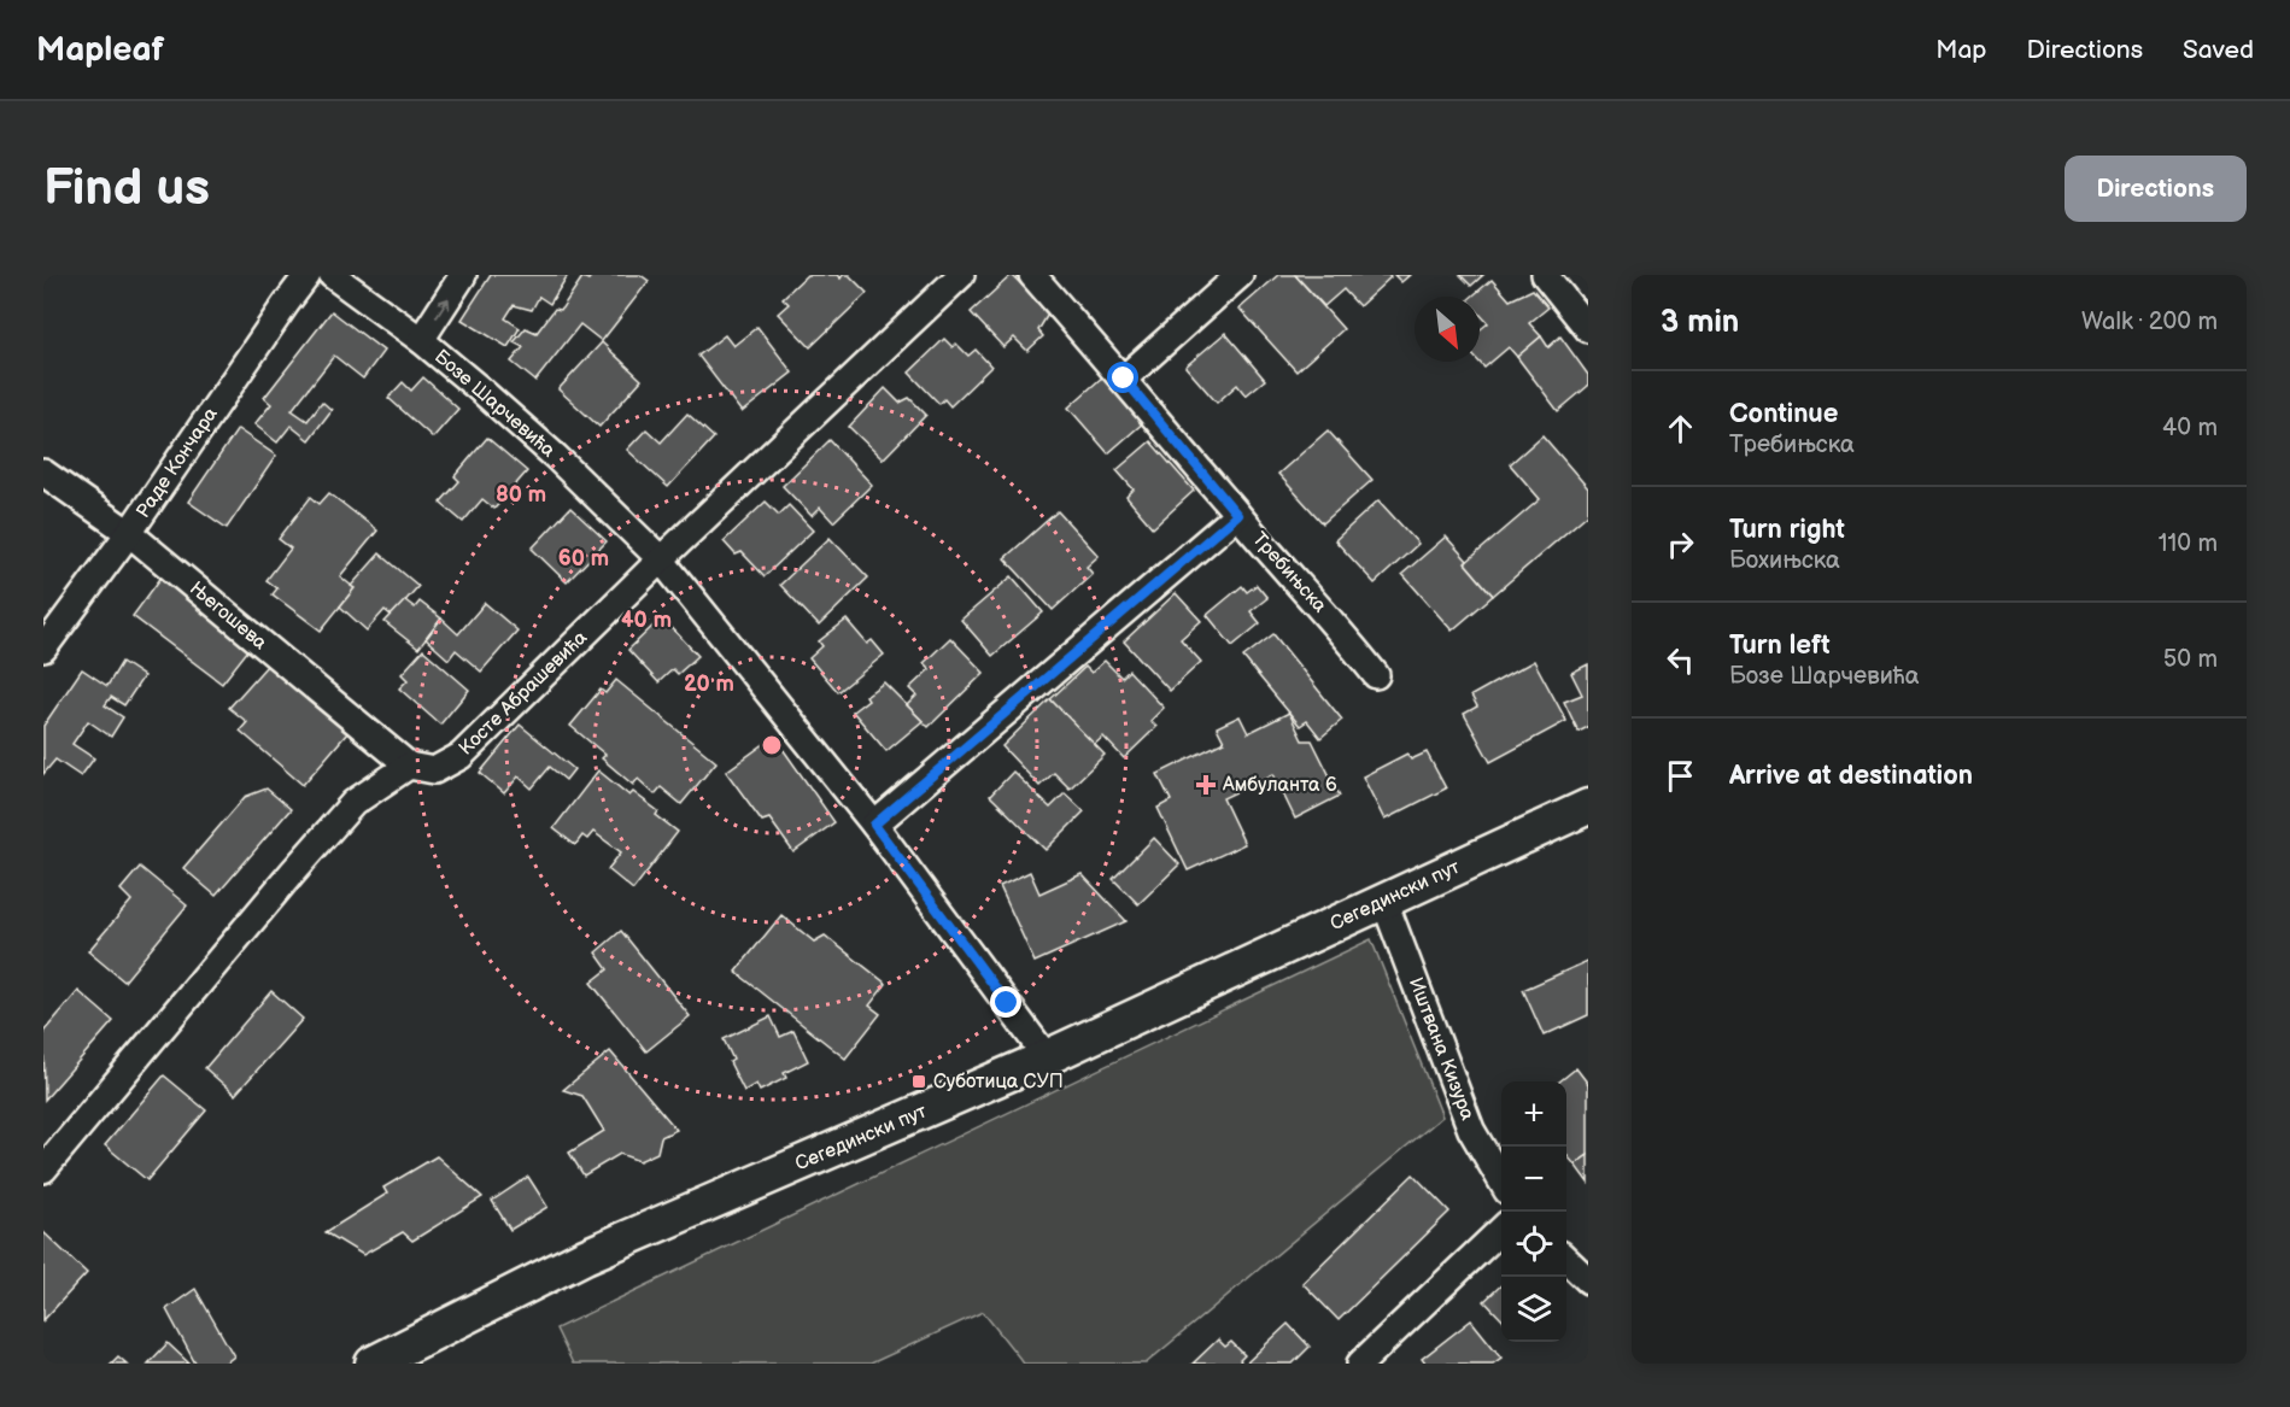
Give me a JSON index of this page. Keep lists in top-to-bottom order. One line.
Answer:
{"streets":{"main road":["Сегедински пут"],"street":["Бозе Шарчевића","Раде Кончара","Требињска","Његошева","Косте Абрашевића","Иштвана Кизура"]},"crossings":[["Бозе Шарчевића","Косте Абрашевића"],["Бозе Шарчевића","Сегедински пут"],["Раде Кончара","Његошева"],["Његошева","Косте Абрашевића"],["Сегедински пут","Иштвана Кизура"]],"places":{"health":["Амбуланта 6"],"transit":["Суботица СУП"]},"north":"bottom right","page":{"header":"Mapleaf","nav":["Map","Directions","Saved"],"buttons":"Directions","title":"Find us","heading":["3 min","Walk · 200 m"],"list":[["Continue","Требињска","40 m"],["Turn right","Бохињска","110 m"],["Turn left","Бозе Шарчевића","50 m"],"Arrive at destination"],"map_buttons":["+","−"]},"rings":["80 m","60 m","40 m","20 m"]}
